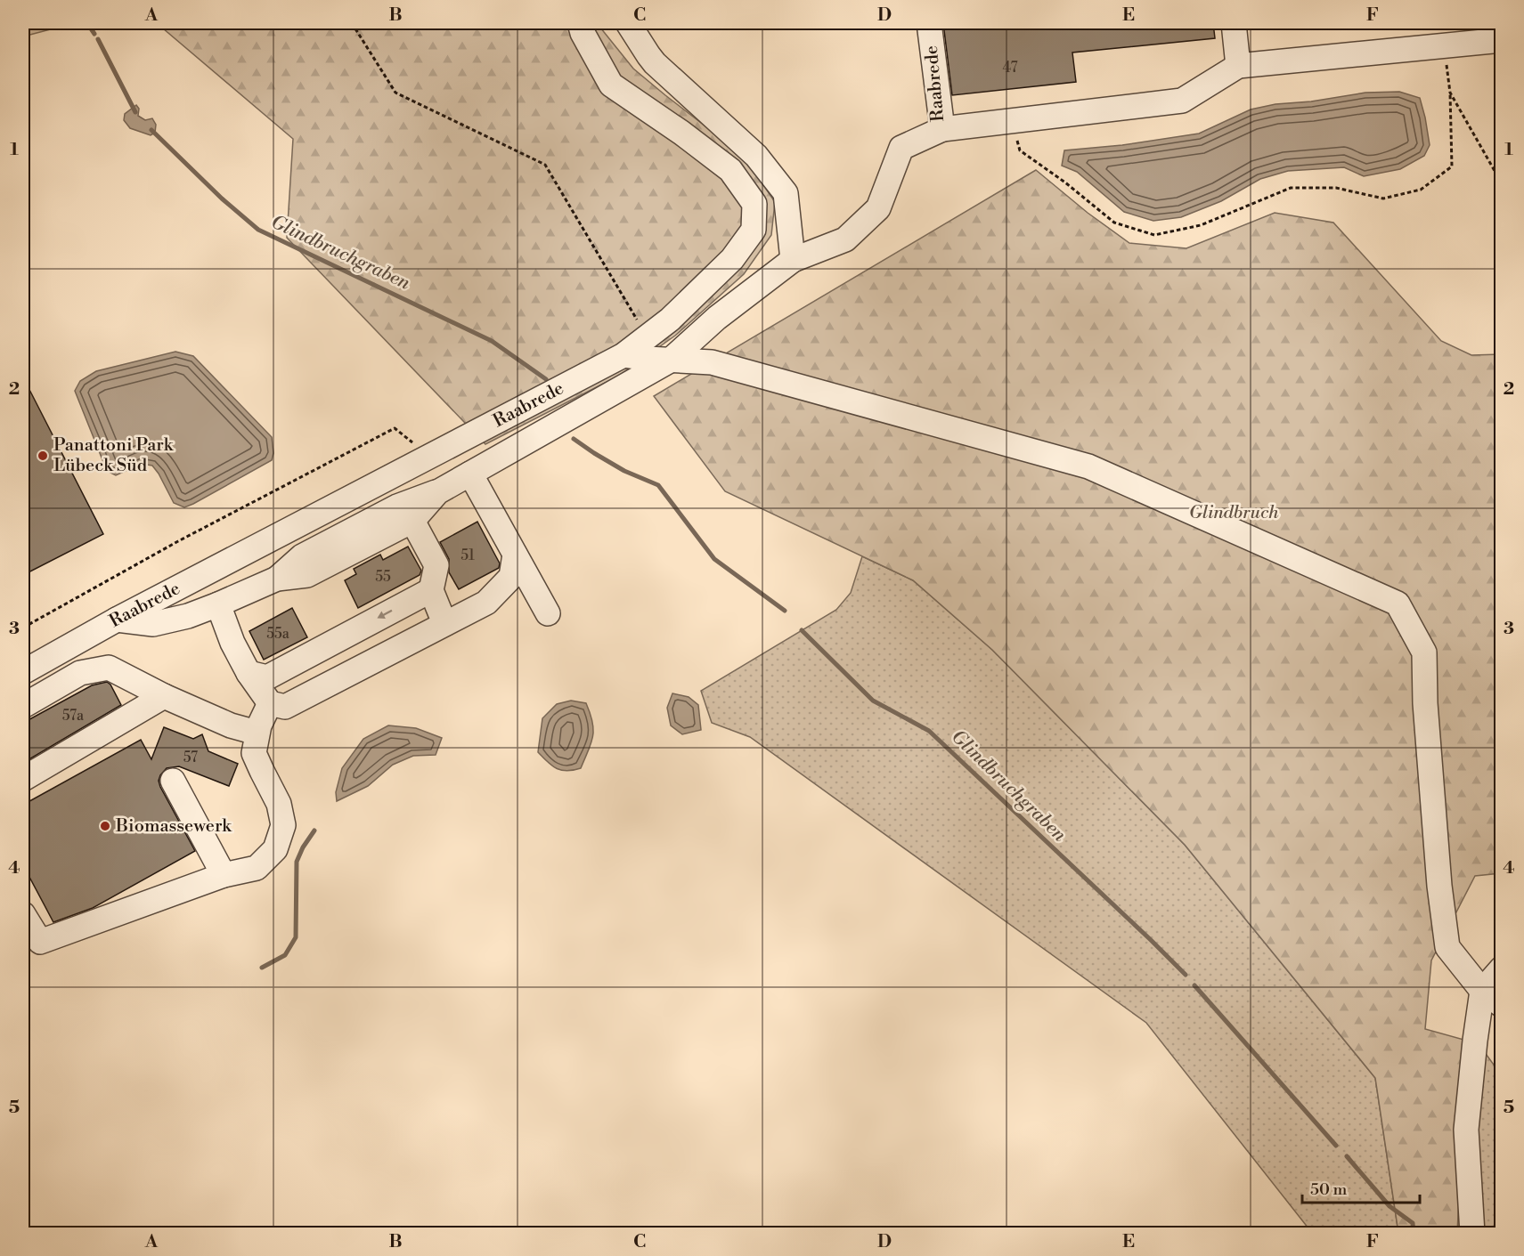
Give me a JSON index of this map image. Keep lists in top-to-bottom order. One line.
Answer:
{"streets":{"street":["Raabrede"]},"water":["Glindbruchgraben"],"parks":["Glindbruch"],"places":["Panattoni Park Lübeck Süd","Biomassewerk"],"house_numbers":["47","51","55","55a","57a","57"],"scale_bar":"50 m","grid":{"columns":["A","B","C","D","E","F"],"rows":["1","2","3","4","5"]}}
